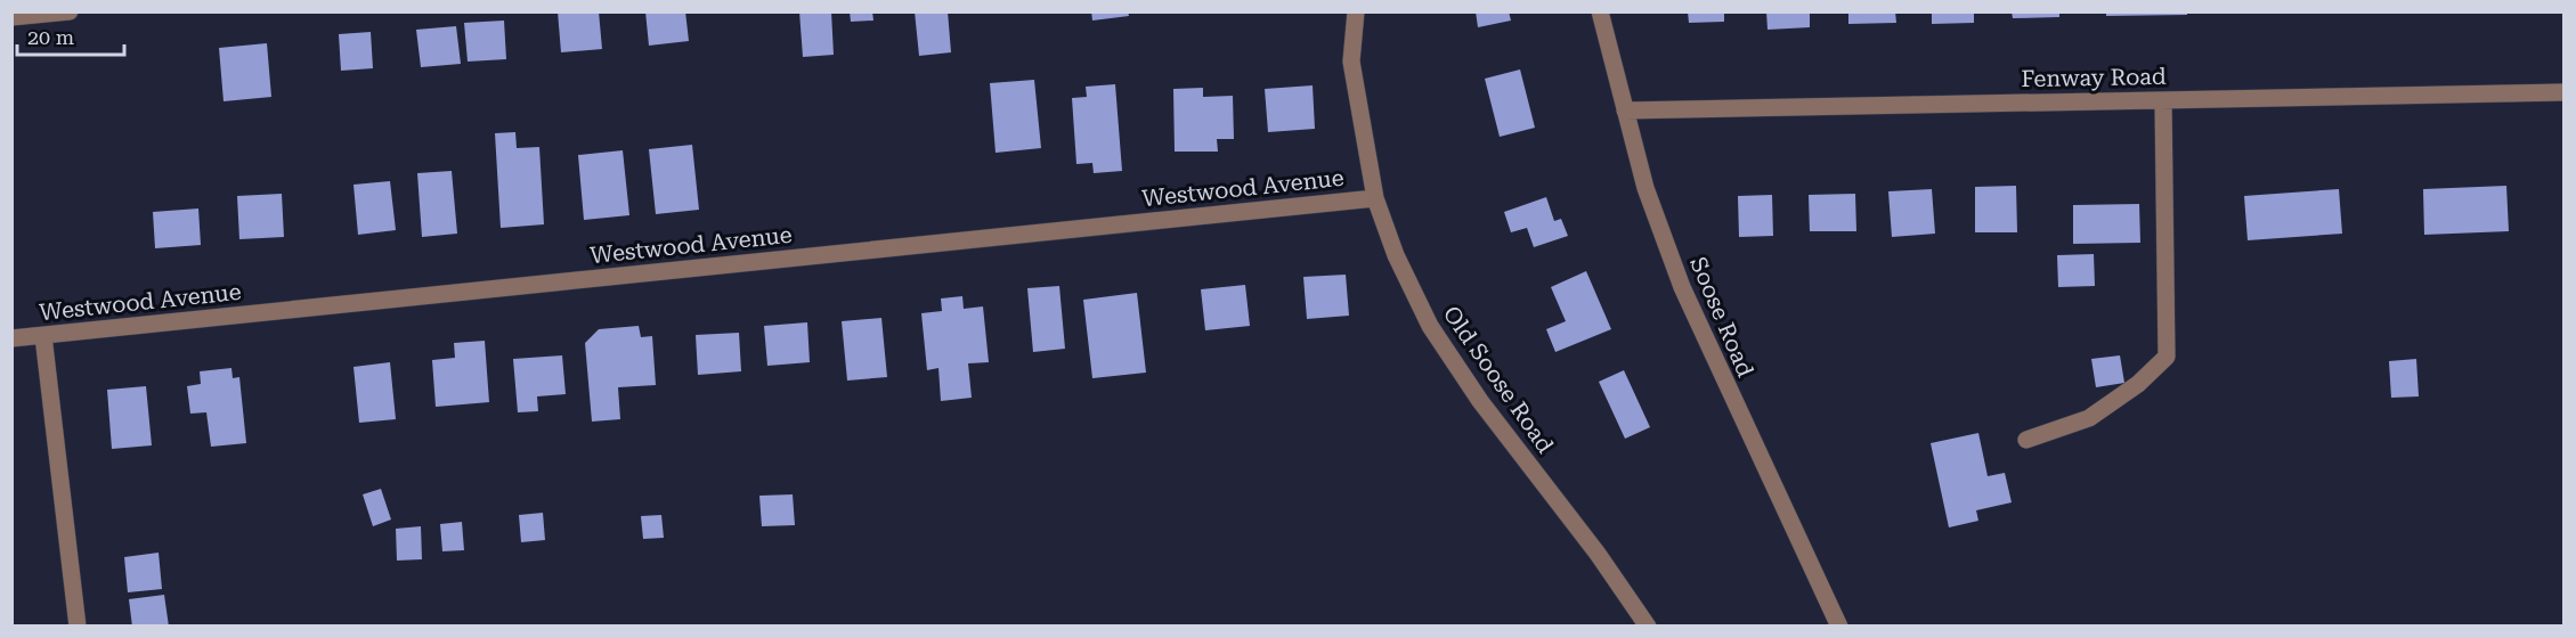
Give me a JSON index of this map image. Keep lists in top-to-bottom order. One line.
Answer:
{"streets":{"street":["Fenway Road","Westwood Avenue","Soose Road","Old Soose Road"]},"crossings":[["Fenway Road","Soose Road"],["Westwood Avenue","Old Soose Road"]],"scale_bar":"20 m"}
